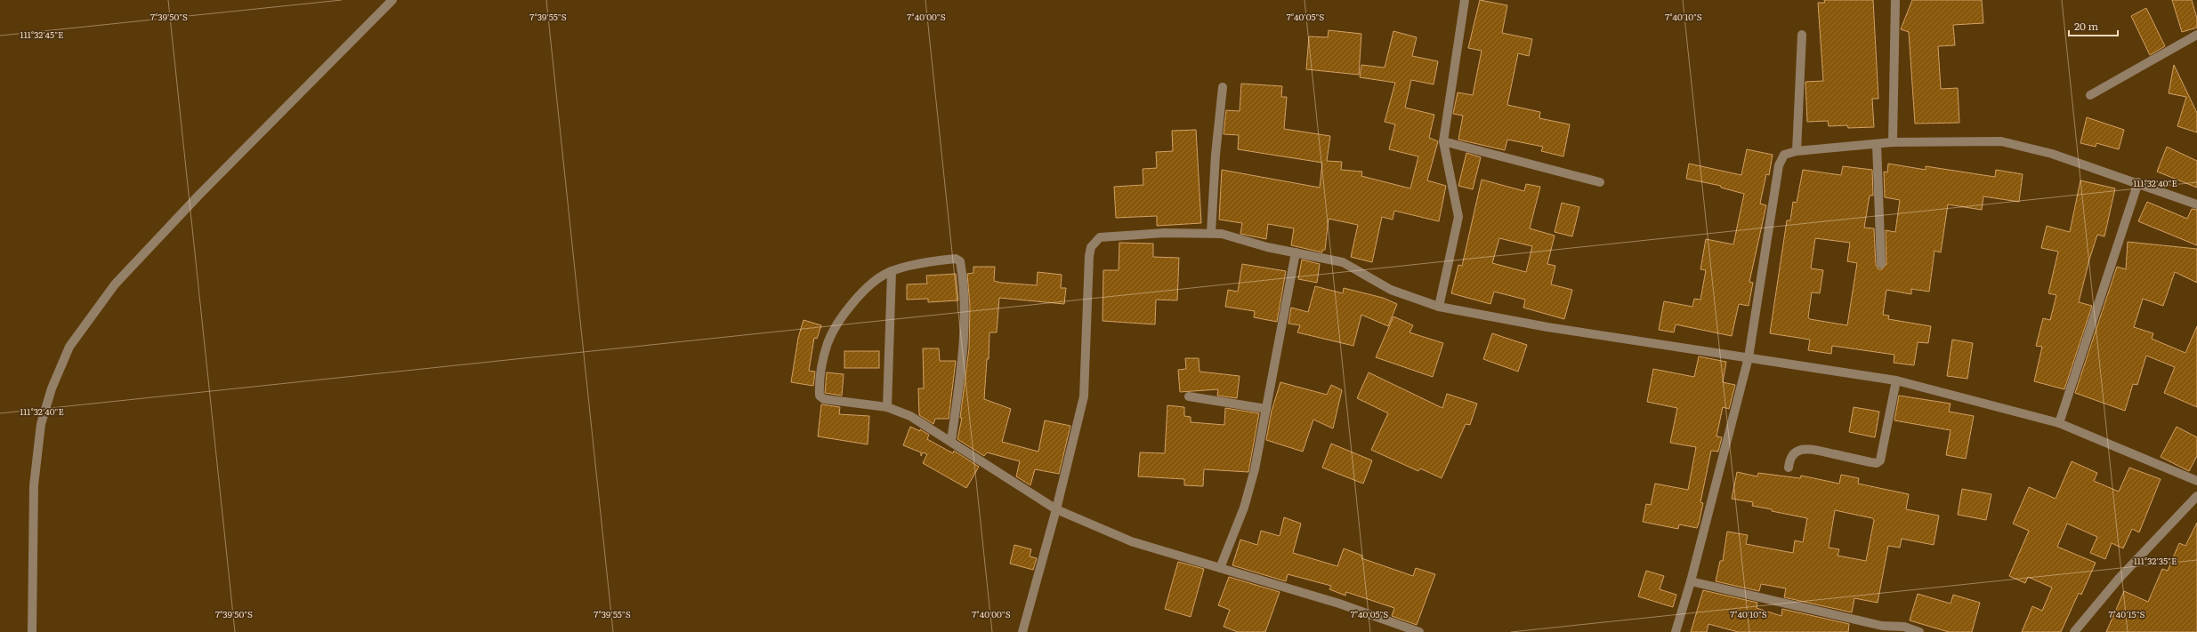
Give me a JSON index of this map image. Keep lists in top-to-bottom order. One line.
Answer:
{"scale_bar":"20 m","coordinates":["7°39'50\"S","7°39'55\"S","7°40'00\"S","7°40'05\"S","7°40'10\"S","111°32'45\"E","111°32'40\"E","111°32'35\"E","7°40'15\"S"]}
